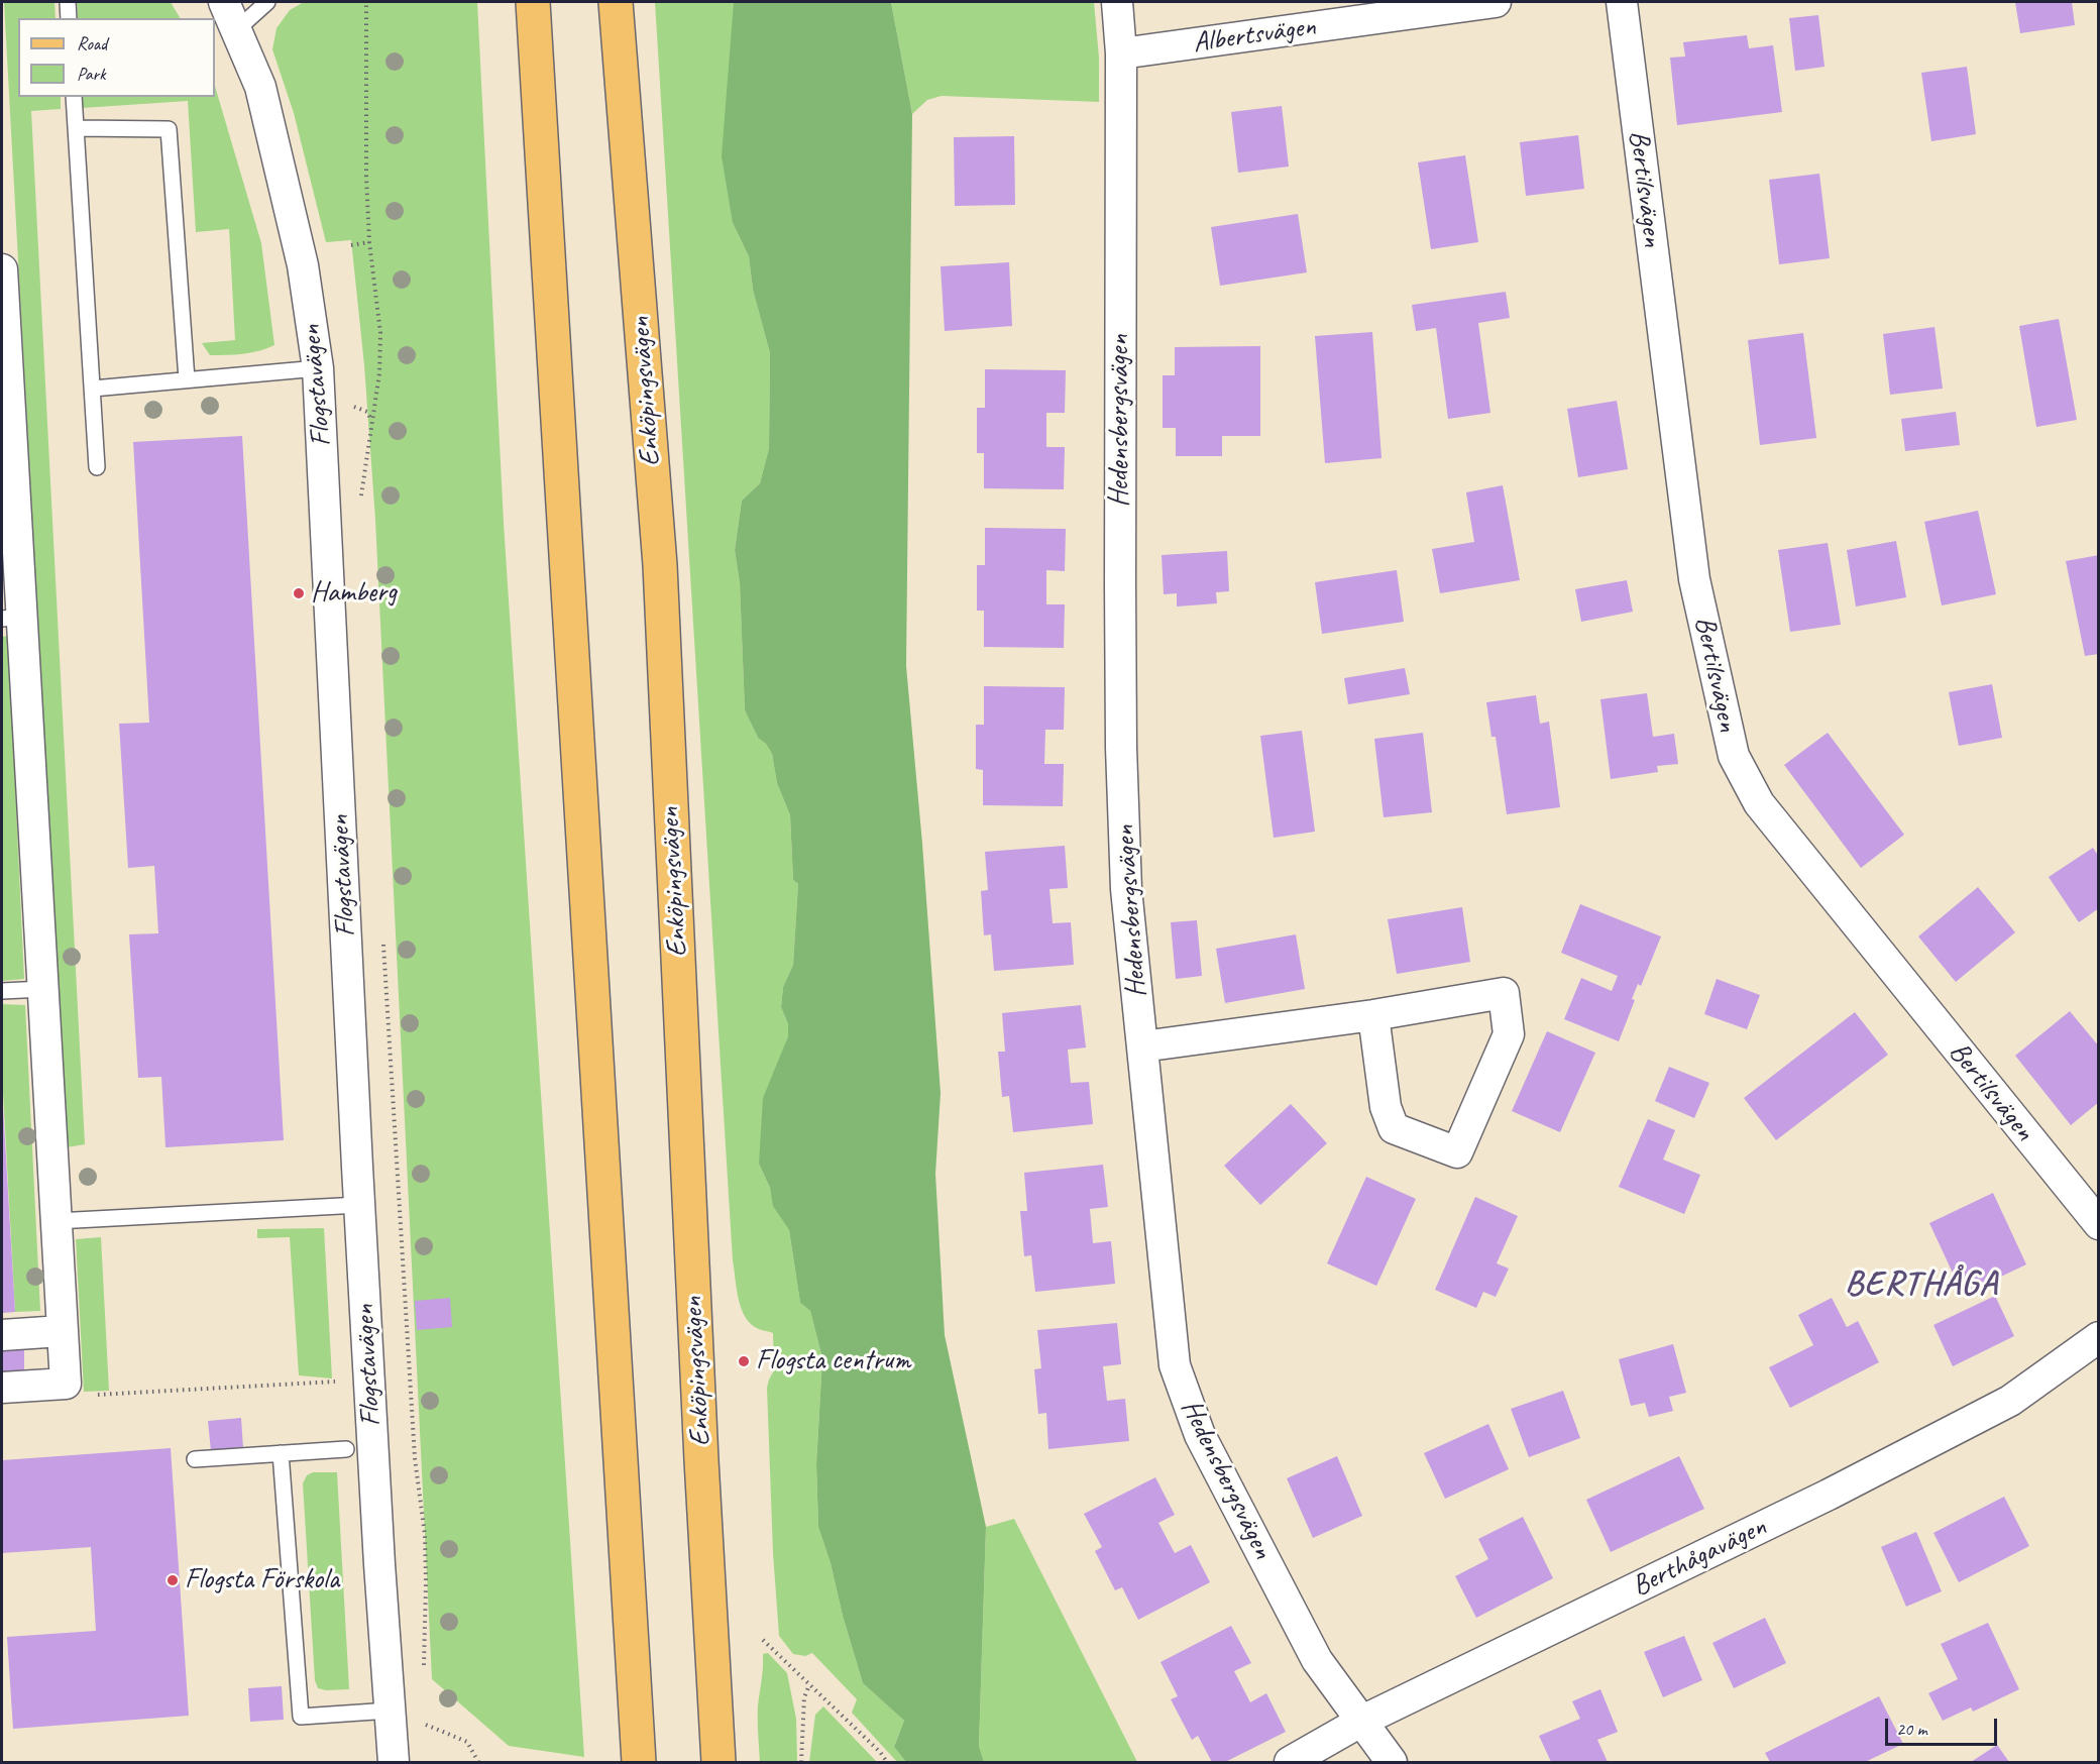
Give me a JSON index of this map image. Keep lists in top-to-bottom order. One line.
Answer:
{"streets":{"main road":["Enköpingsvägen"],"street":["Albertsvägen","Bertilsvägen","Flogstavägen","Hedensbergsvägen","Berthågavägen"]},"crossings":[["Albertsvägen","Hedensbergsvägen"],["Hedensbergsvägen","Berthågavägen"]],"districts":["BERTHÅGA"],"places":["Hamberg","Flogsta centrum","Flogsta Förskola"],"legend":["Road","Park"],"scale_bar":"20 m"}
